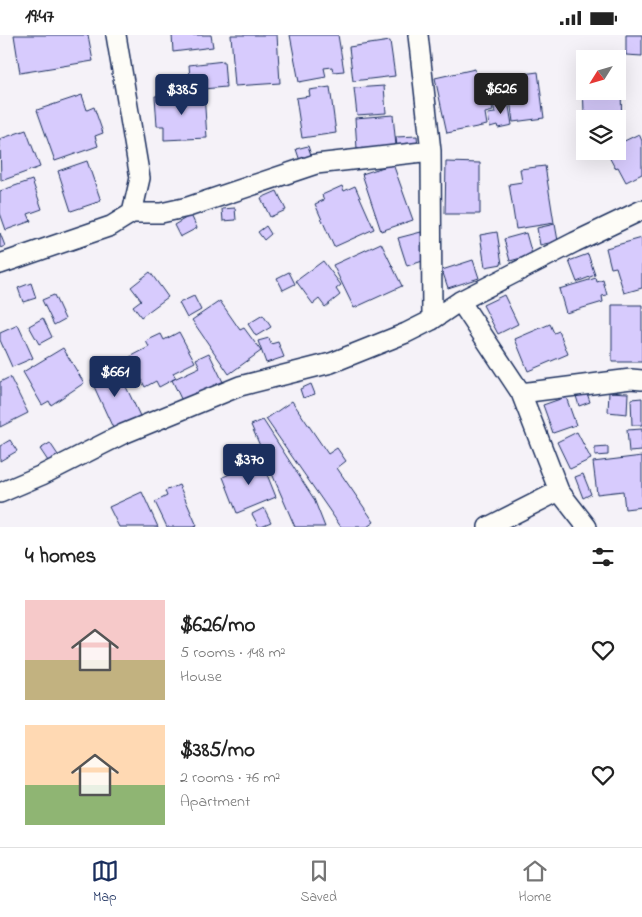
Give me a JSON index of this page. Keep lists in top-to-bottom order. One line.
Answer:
{"north":"bottom left","page":{"status":"19:47","price":["$626","$385","$661","$370"],"heading":"4 homes","list":[{"name":"$626/mo","note":"5 rooms · 148 m² · House"},{"name":"$385/mo","note":"2 rooms · 76 m² · Apartment"}],"tabs":["Map","Saved","Home"]}}
